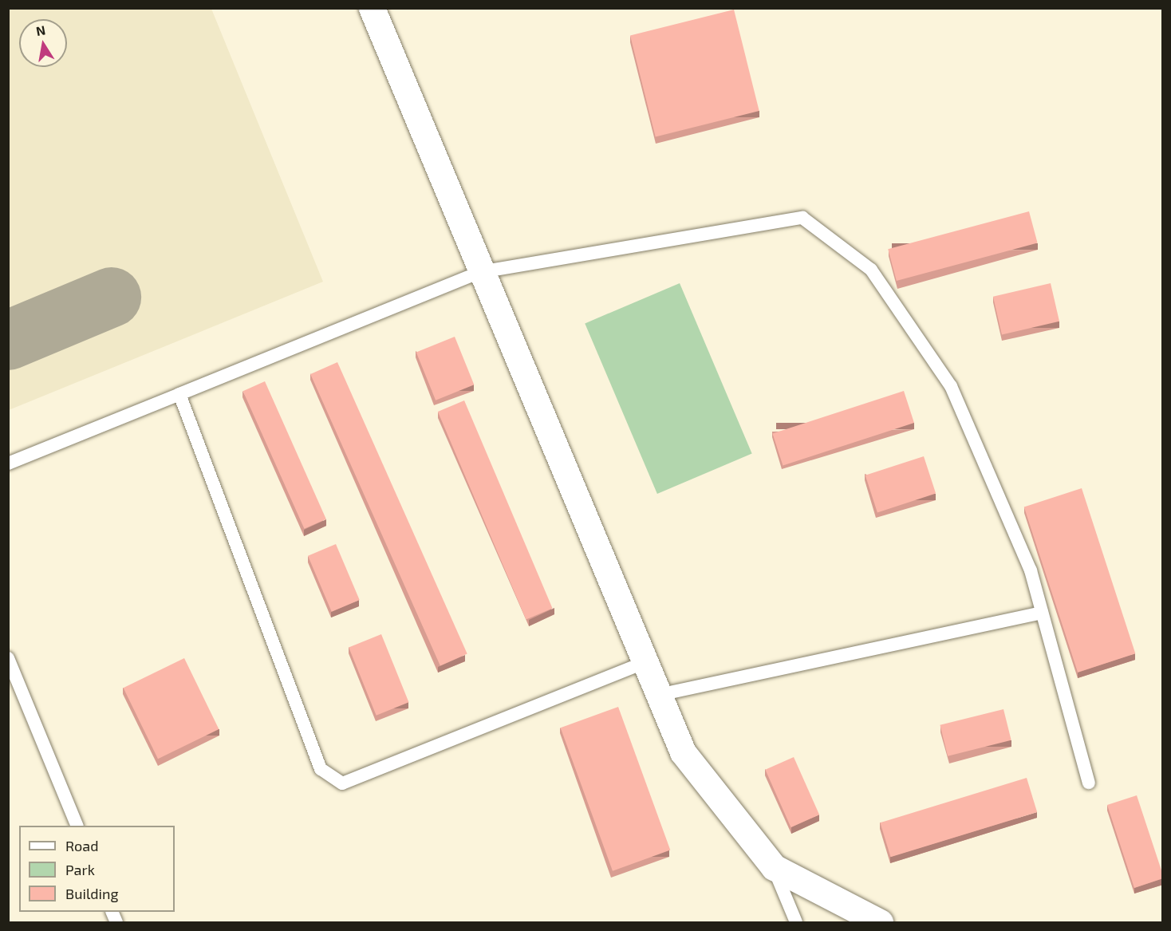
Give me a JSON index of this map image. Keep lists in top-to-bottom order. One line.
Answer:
{"legend":["Road","Park","Building"],"north":"top"}
